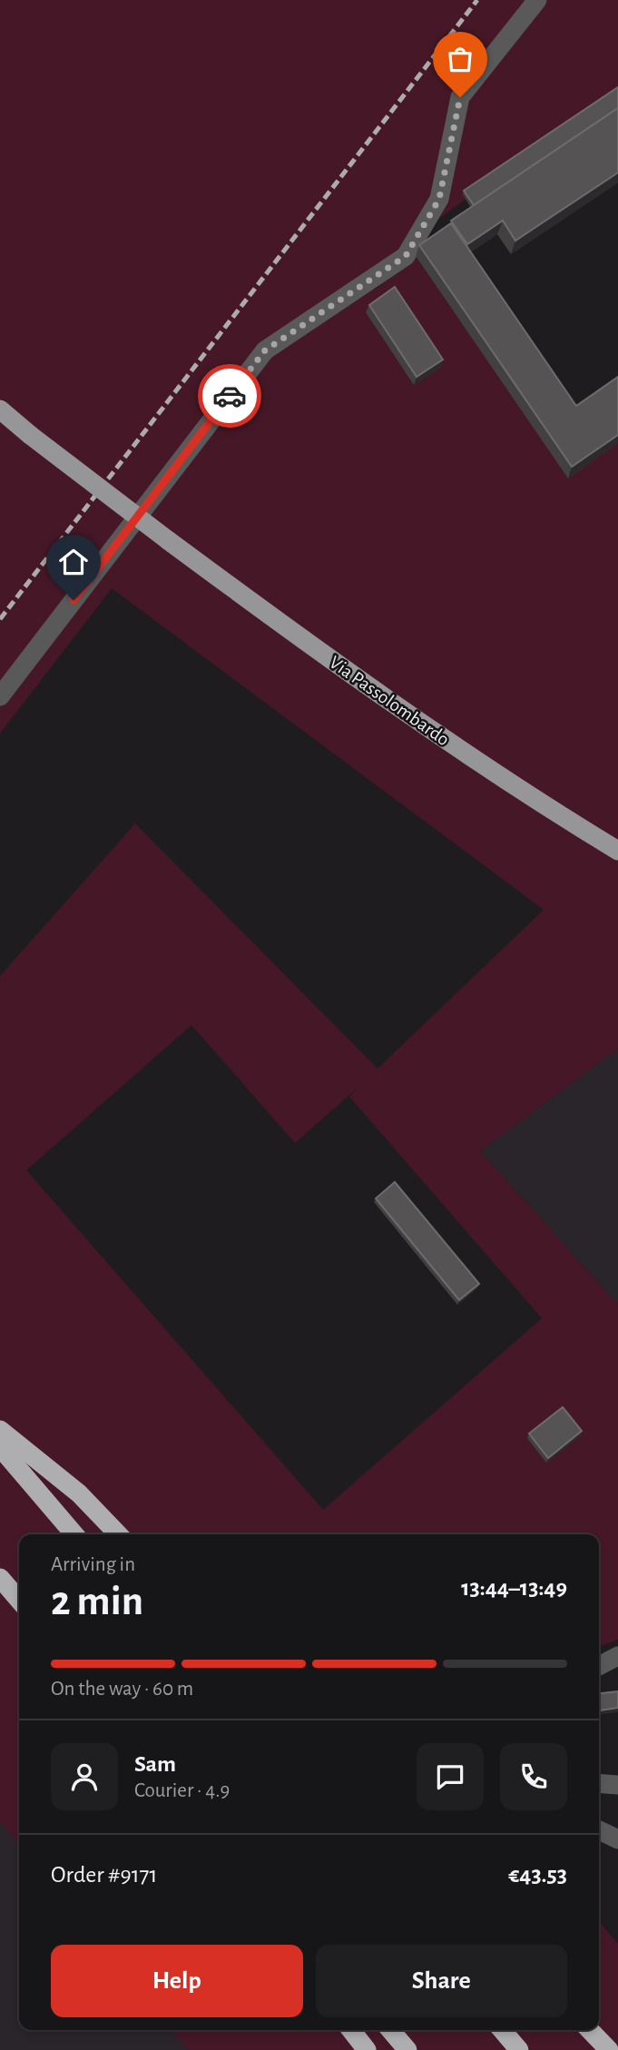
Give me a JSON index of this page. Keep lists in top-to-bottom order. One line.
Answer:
{"streets":{"main road":["Via Passolombardo"]},"page":{"heading":["2 min","Arriving in","13:44–13:49"],"panel":["Sam","Courier · 4.9","Order #9171","€43.53"],"bar":"On the way · 60 m","buttons":["Help","Share"]}}
